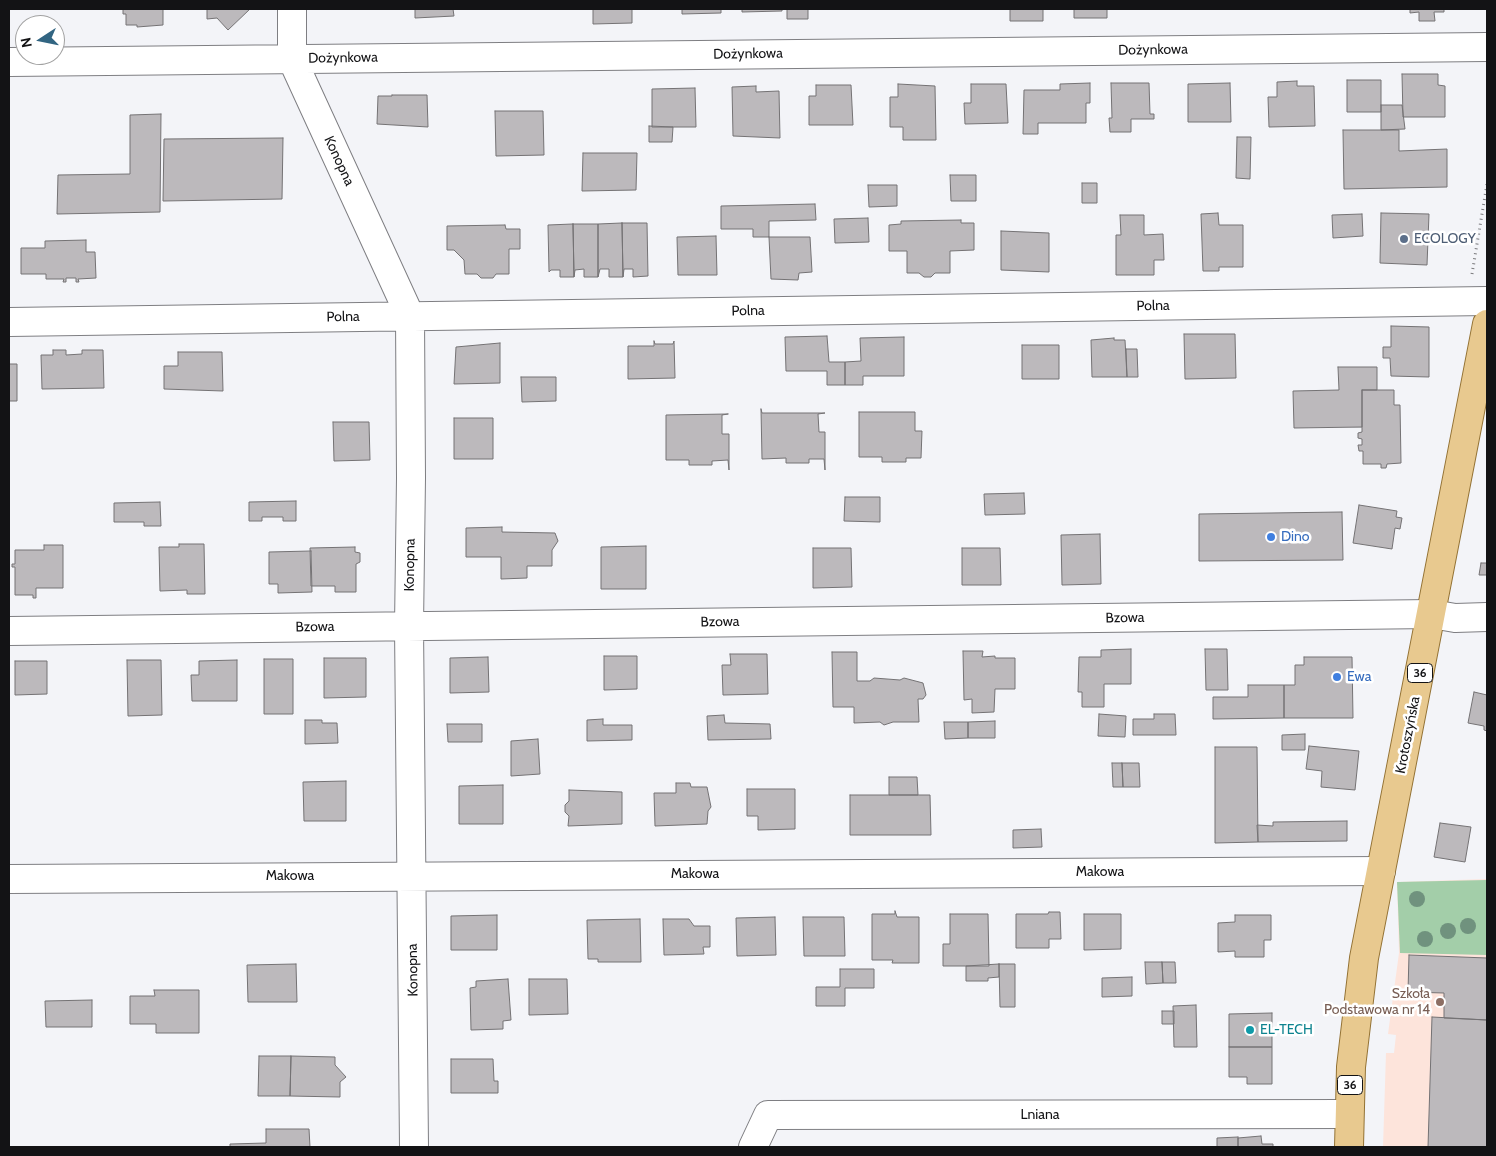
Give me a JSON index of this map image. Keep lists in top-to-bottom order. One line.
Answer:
{"streets":{"main road":["36","Krotoszyńska"],"street":["Dożynkowa","Konopna","Polna","Bzowa","Makowa","Lniana"]},"crossings":[["Dożynkowa","Konopna"],["Konopna","Polna"],["Konopna","Bzowa"],["Konopna","Makowa"],["Bzowa","Krotoszyńska"],["Krotoszyńska","Makowa"],["Krotoszyńska","Lniana"]],"places":["ECOLOGY","Dino","Ewa","Szkoła Podstawowa nr 14","EL-TECH"],"north":"left"}
